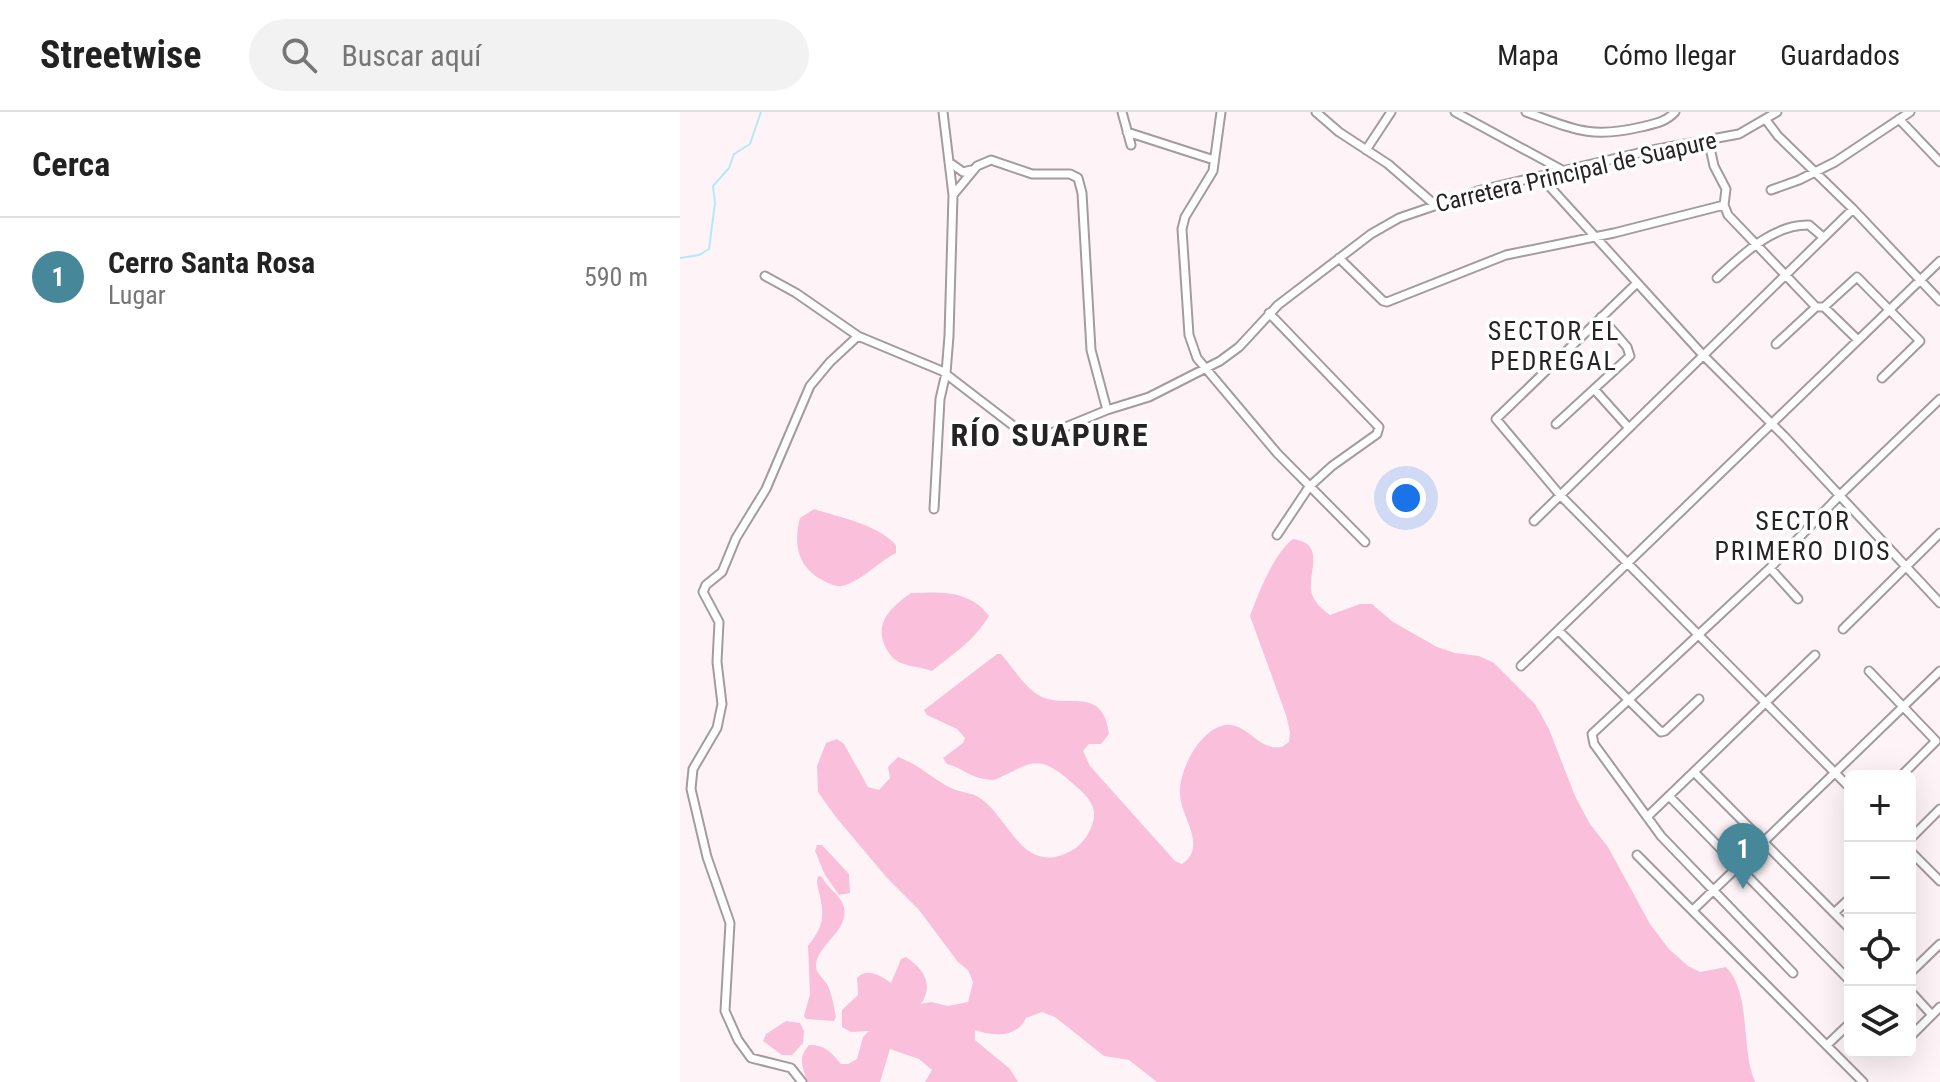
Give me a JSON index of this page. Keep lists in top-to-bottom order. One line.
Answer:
{"streets":{"street":["Carretera Principal de Suapure"]},"districts":["SECTOR EL PEDREGAL","RÍO SUAPURE","SECTOR PRIMERO DIOS"],"page":{"header":"Streetwise","search":"Buscar aquí","nav":["Mapa","Cómo llegar","Guardados"],"heading":"Cerca","list":[{"mark":"1","name":"Cerro Santa Rosa","note":"Lugar","value":"590 m"}],"map_buttons":["+","−"],"pins":"1"}}
